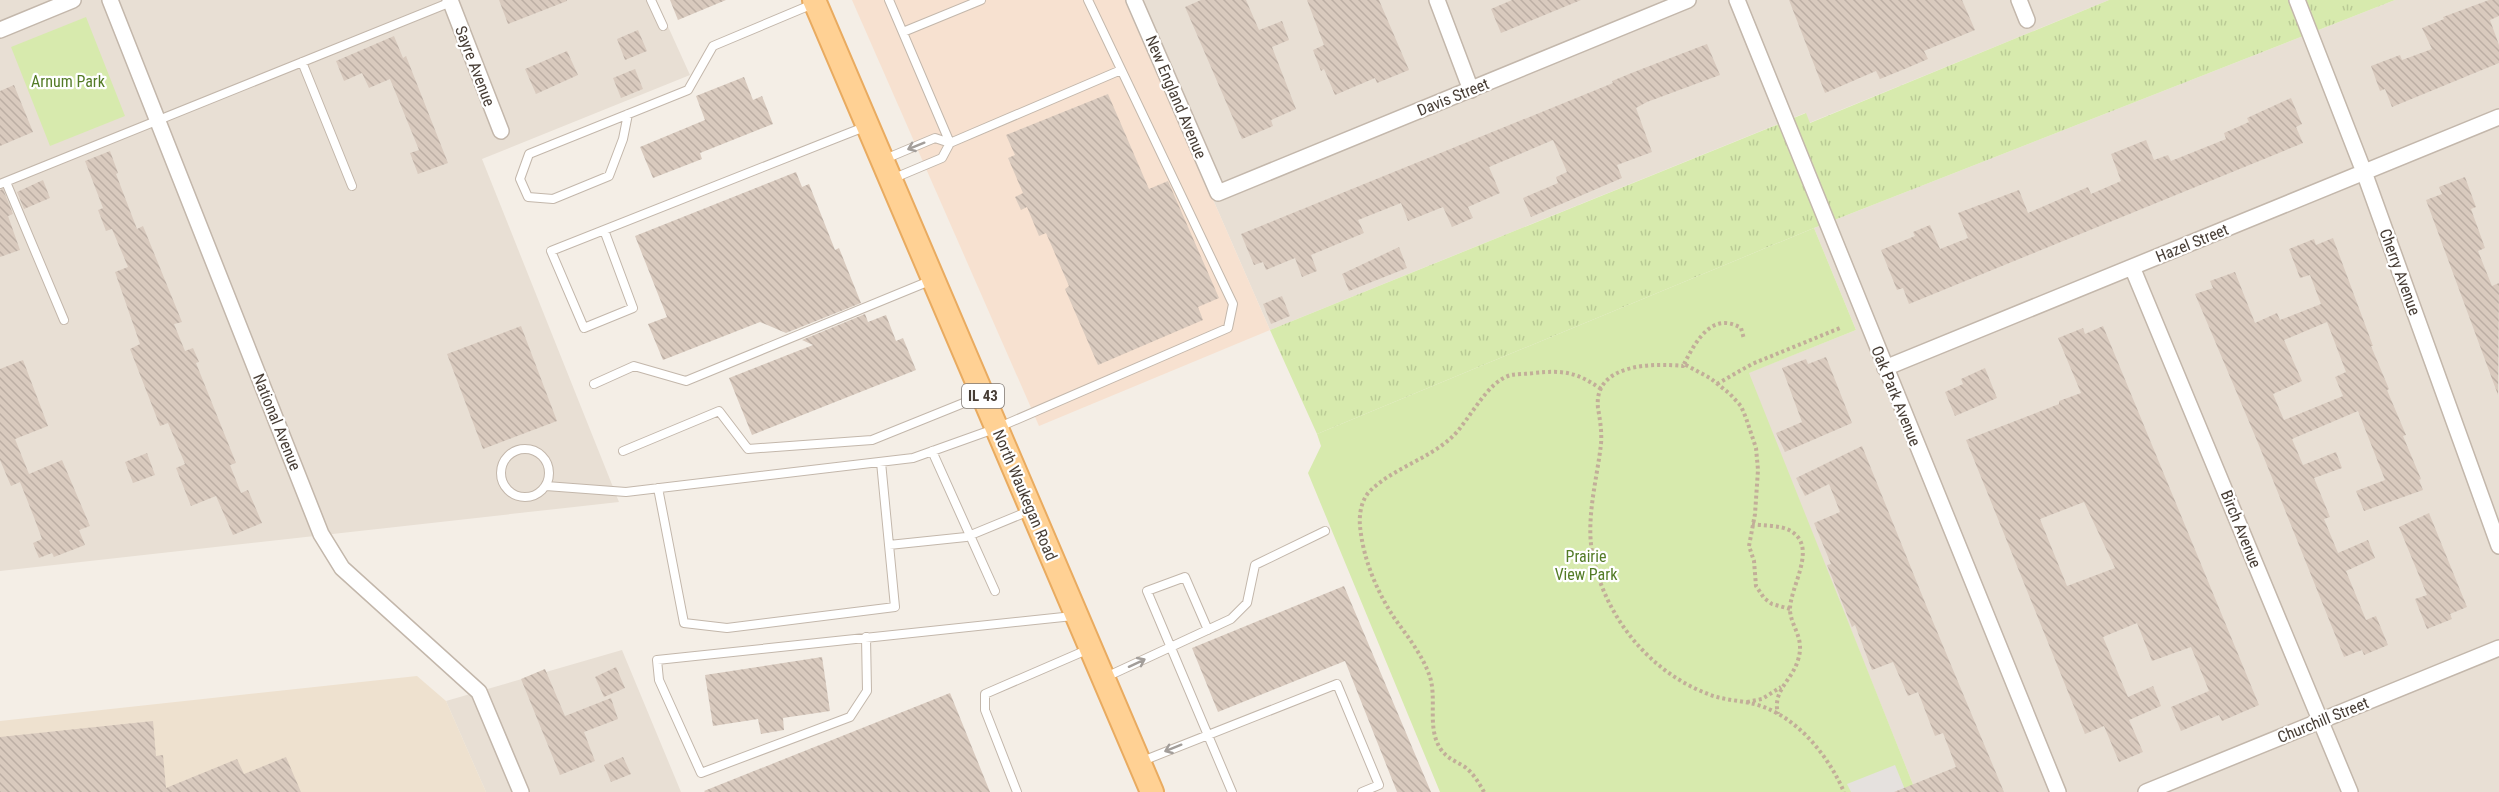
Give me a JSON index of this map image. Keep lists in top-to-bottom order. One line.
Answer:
{"streets":{"main road":["IL 43","North Waukegan Road"],"street":["Sayre Avenue","New England Avenue","Davis Street","Hazel Street","Cherry Avenue","Oak Park Avenue","National Avenue","Birch Avenue","Churchill Street"]},"crossings":[["New England Avenue","Davis Street"],["Hazel Street","Cherry Avenue"],["Hazel Street","Oak Park Avenue"],["Hazel Street","Birch Avenue"],["Birch Avenue","Churchill Street"]],"parks":["Arnum Park","Prairie View Park"]}
